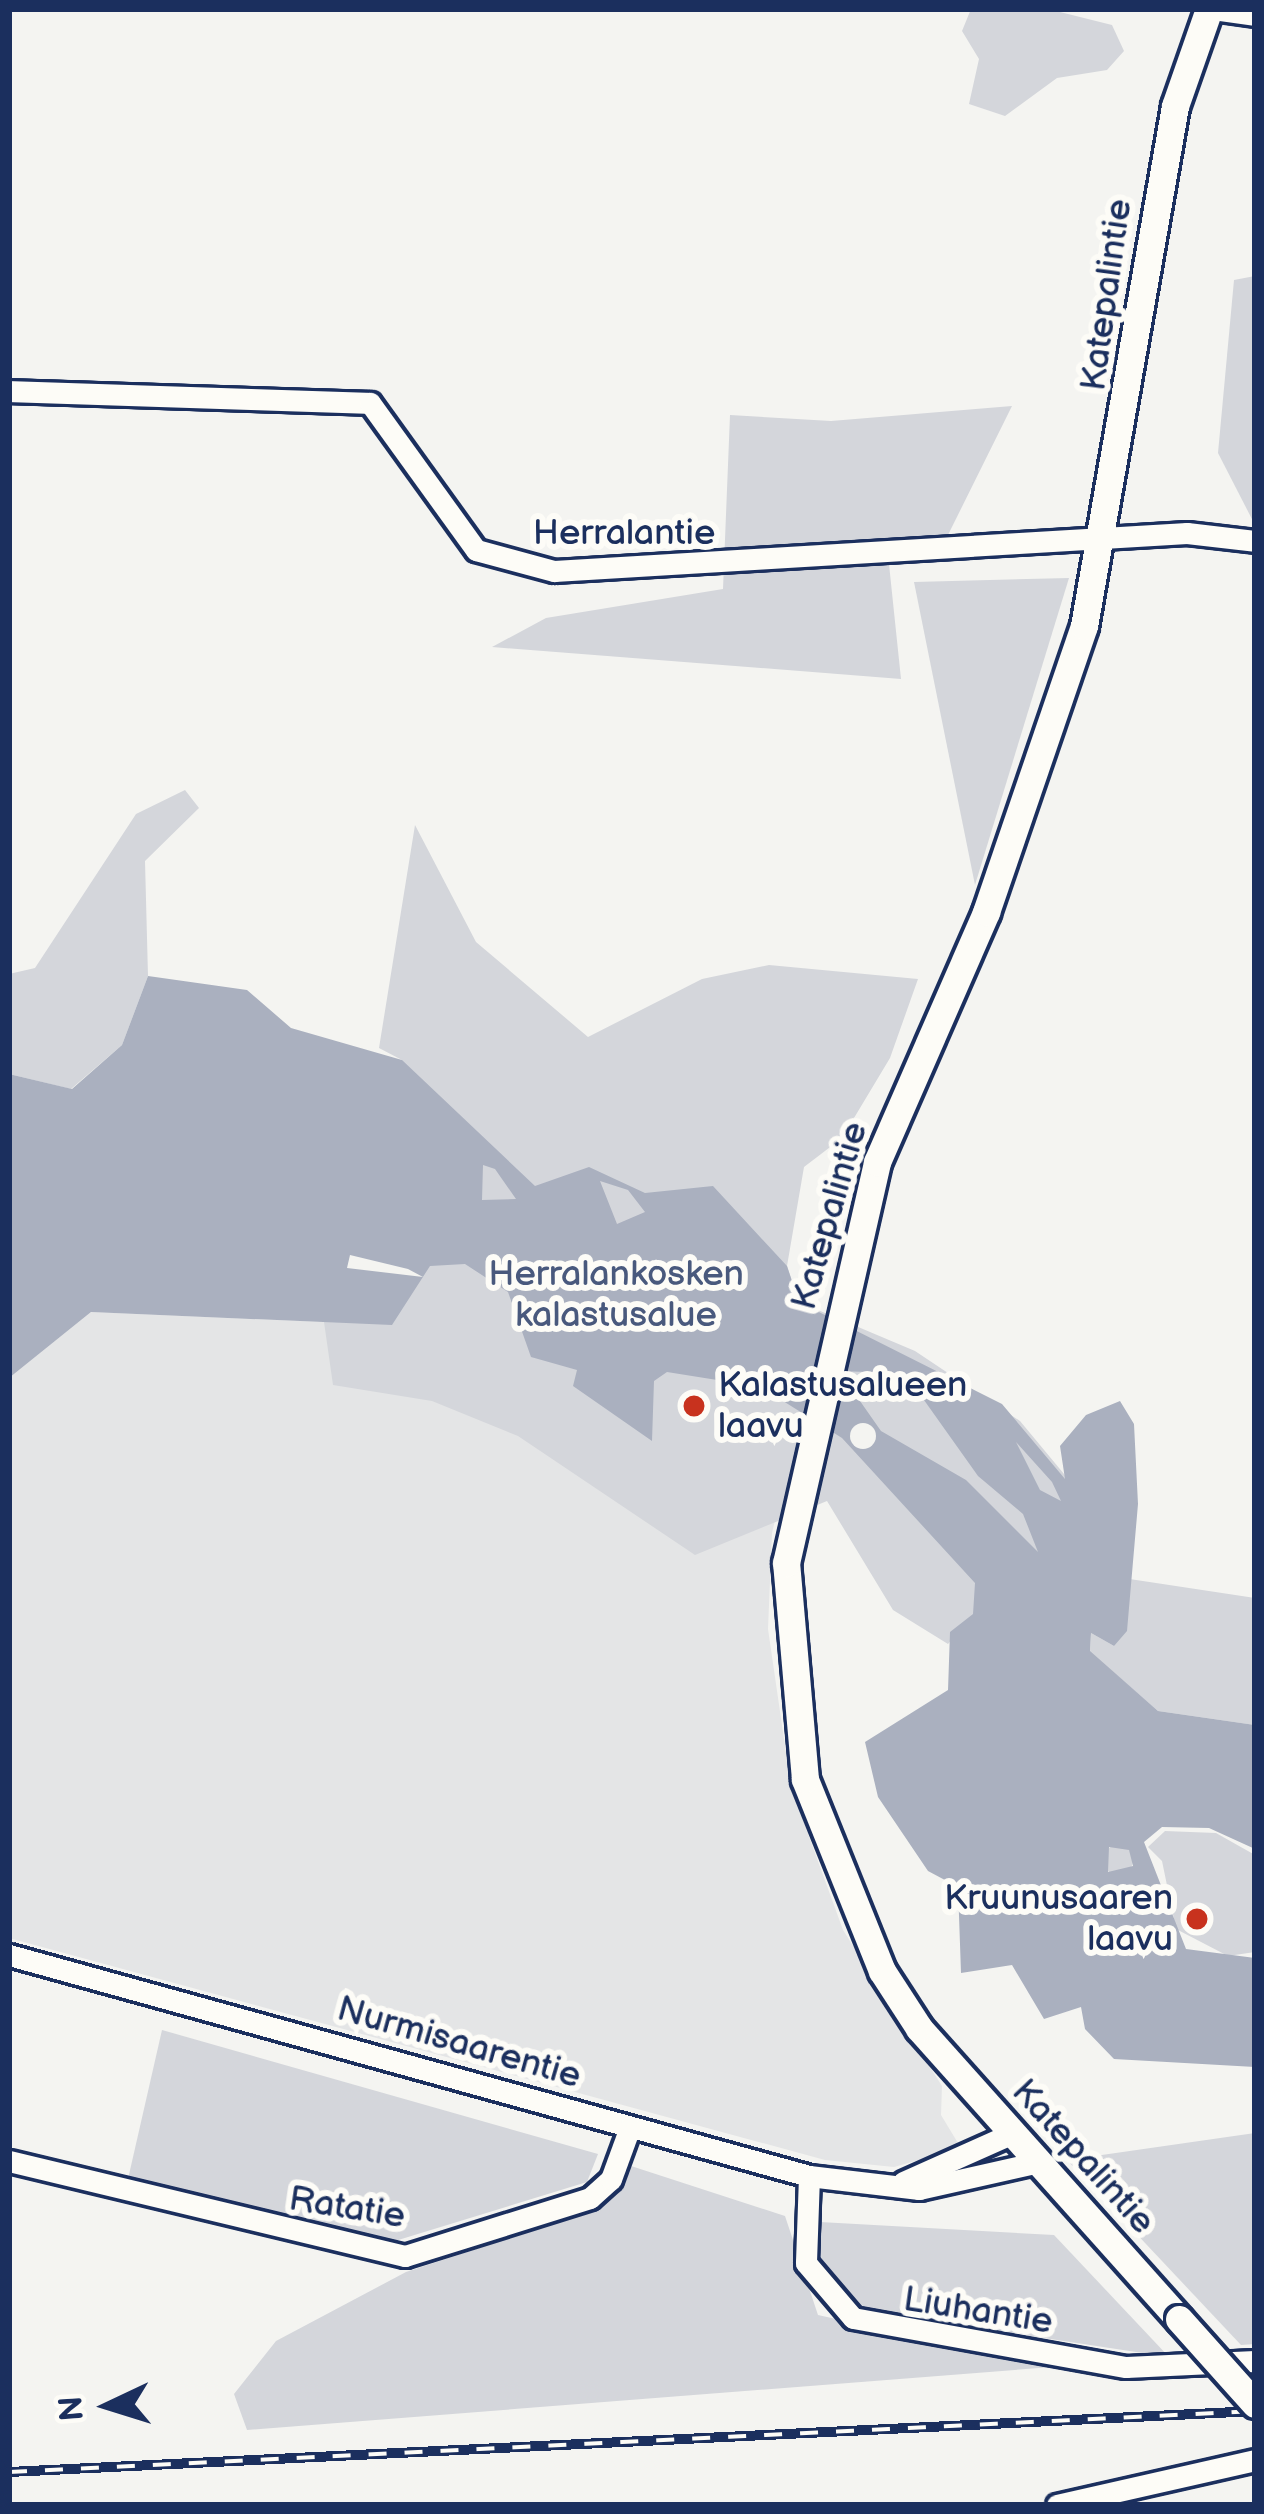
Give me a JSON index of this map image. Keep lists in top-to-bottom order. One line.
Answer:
{"streets":{"street":["Katepalintie","Herralantie","Nurmisaarentie","Ratatie","Liuhantie"]},"crossings":[["Katepalintie","Herralantie"],["Katepalintie","Nurmisaarentie"],["Nurmisaarentie","Ratatie"],["Nurmisaarentie","Liuhantie"]],"parks":["Herralankosken kalastusalue"],"places":["Kalastusalueen laavu","Kruunusaaren laavu"],"north":"left"}
